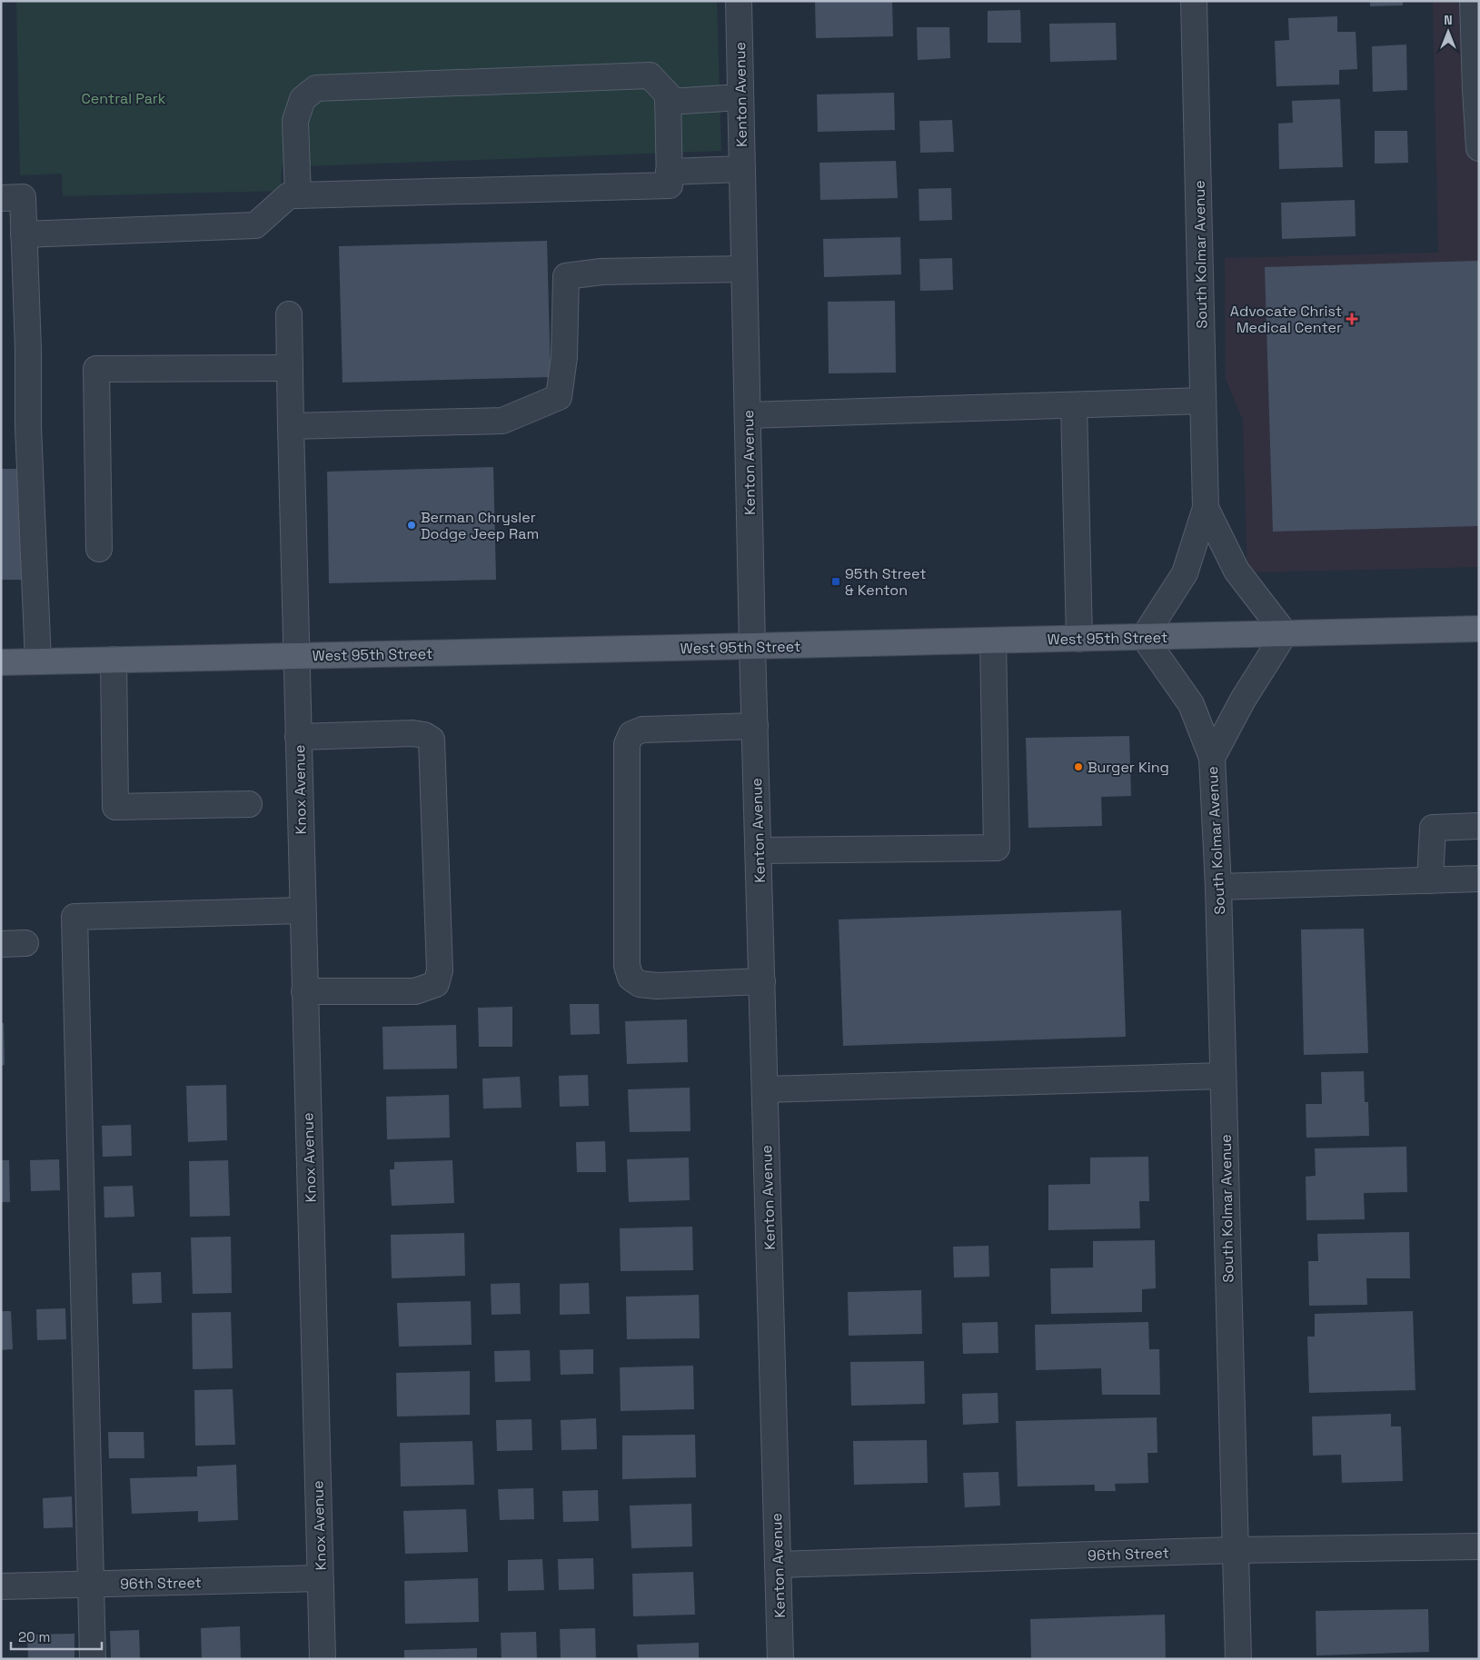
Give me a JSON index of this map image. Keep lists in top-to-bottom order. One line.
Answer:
{"streets":{"main road":["West 95th Street"],"street":["Kenton Avenue","South Kolmar Avenue","Knox Avenue","96th Street"]},"crossings":[["Kenton Avenue","West 95th Street"],["Kenton Avenue","96th Street"],["South Kolmar Avenue","West 95th Street"],["South Kolmar Avenue","96th Street"],["West 95th Street","Knox Avenue"],["Knox Avenue","96th Street"]],"parks":["Central Park"],"places":{"health":["Advocate Christ Medical Center"],"other":["Berman Chrysler Dodge Jeep Ram","Burger King"],"transit":["95th Street & Kenton"]},"scale_bar":"20 m","north":"top"}
